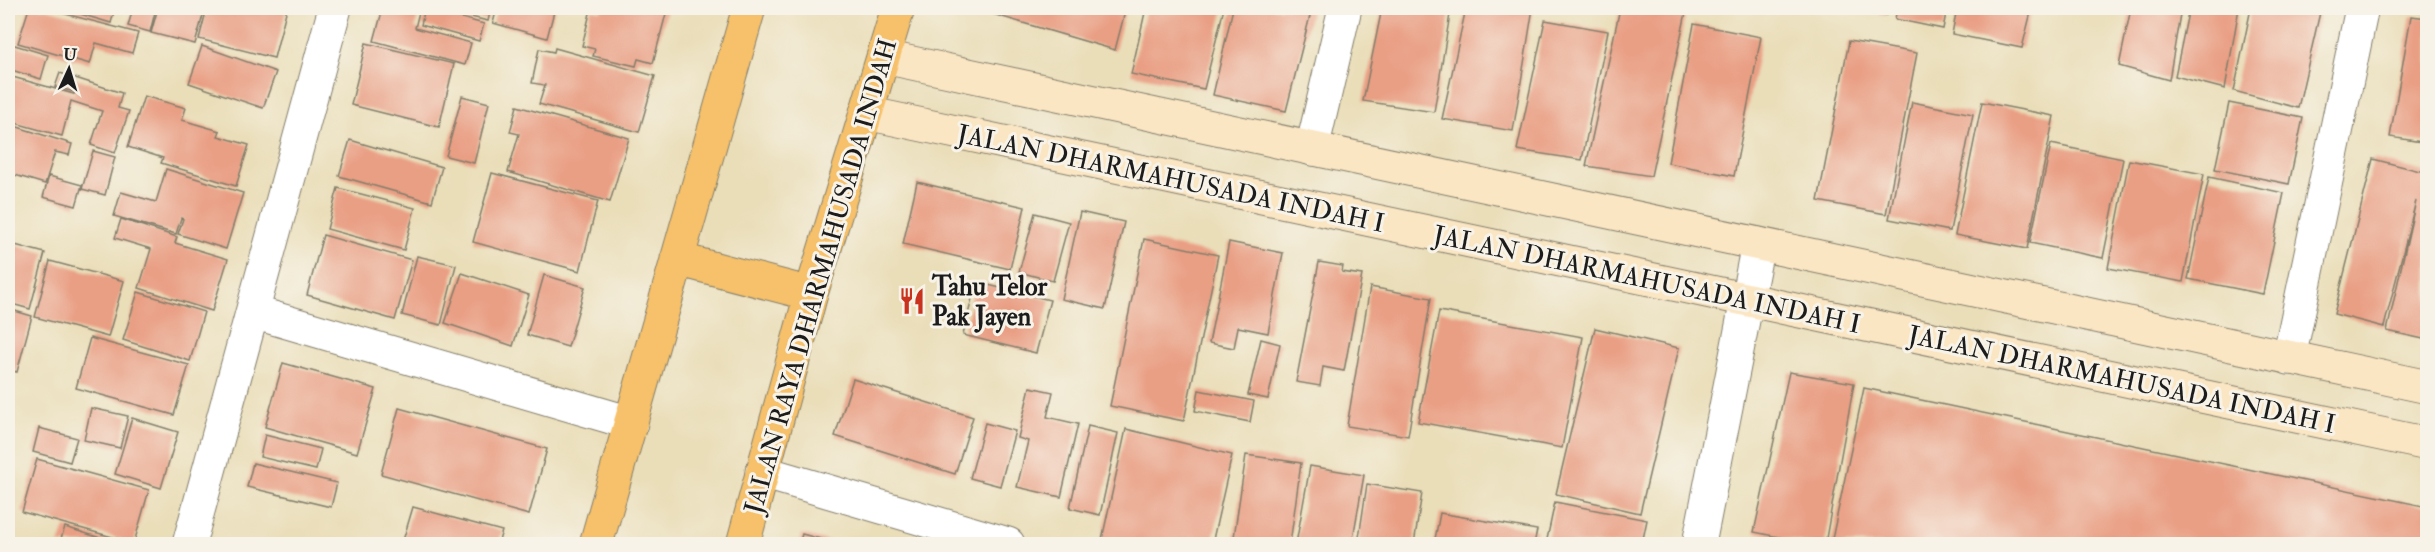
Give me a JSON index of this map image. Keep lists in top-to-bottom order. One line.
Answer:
{"streets":{"main road":["JALAN DHARMAHUSADA INDAH I","JALAN RAYA DHARMAHUSADA INDAH"]},"crossings":[["JALAN DHARMAHUSADA INDAH I","JALAN RAYA DHARMAHUSADA INDAH"]],"places":{"restaurant":["Tahu Telor Pak Jayen"]},"north":"top"}
